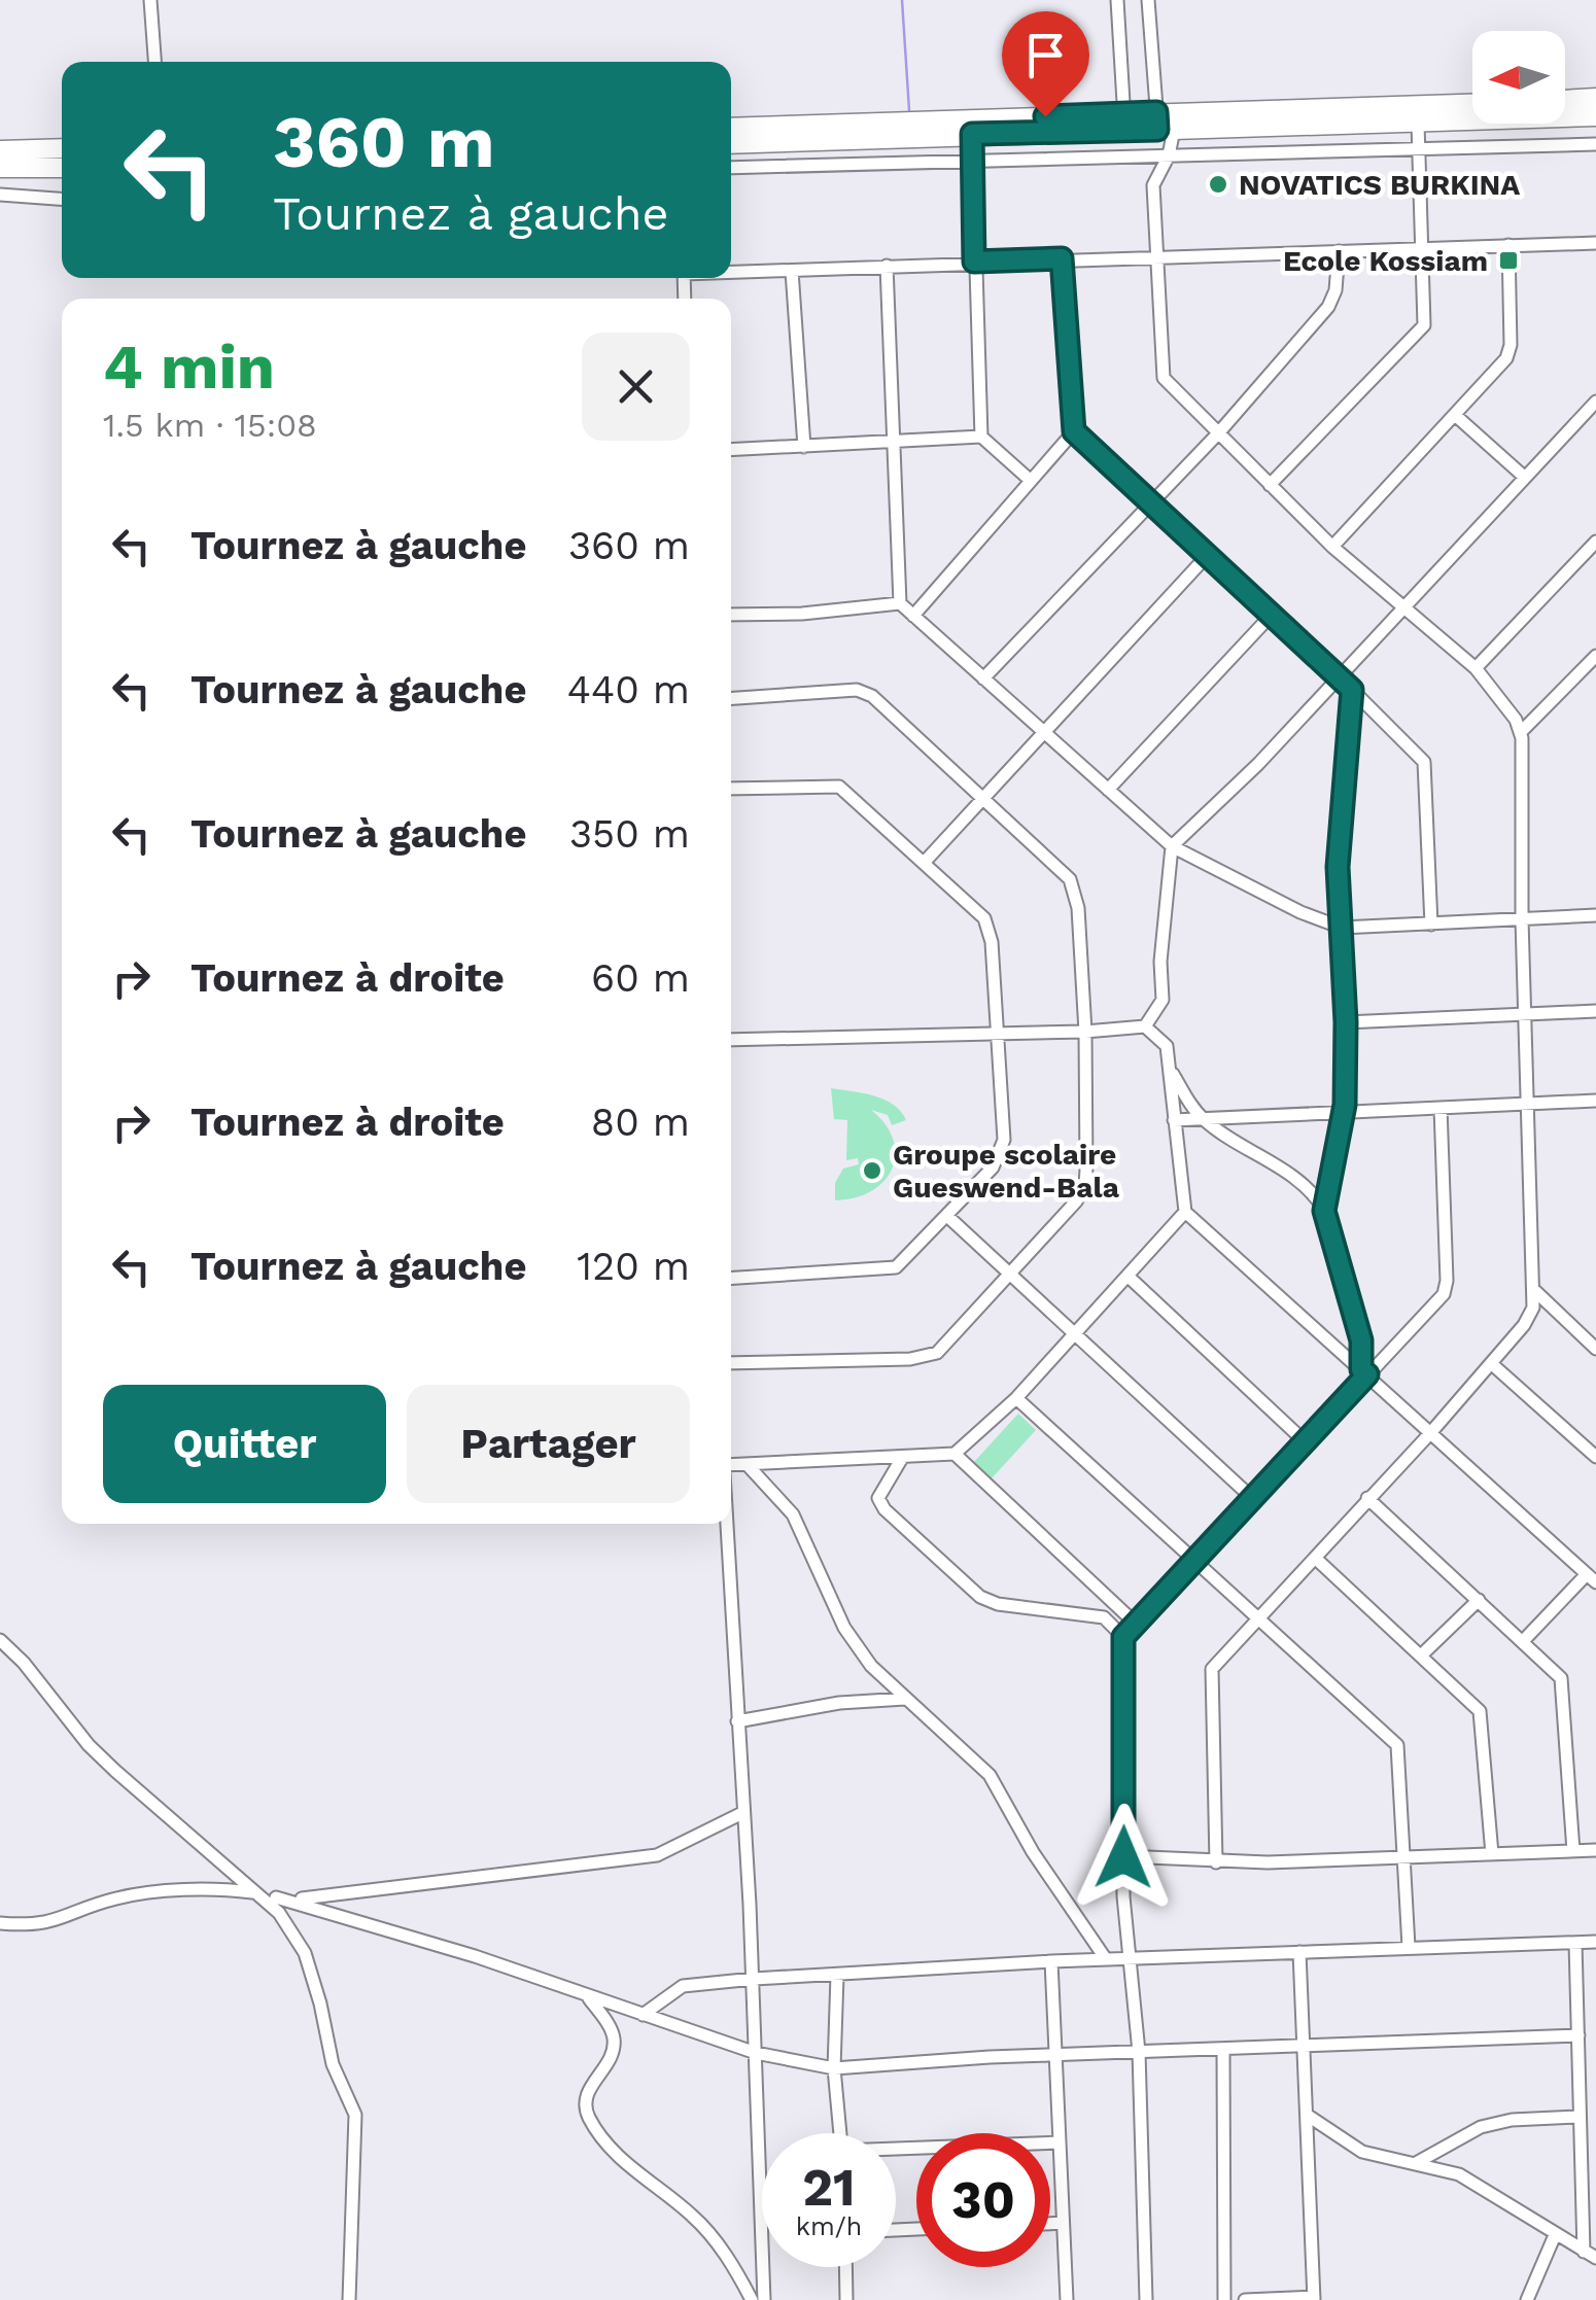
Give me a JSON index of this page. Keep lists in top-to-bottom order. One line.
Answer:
{"places":{"other":["NOVATICS BURKINA","Groupe scolaire Gueswend-Bala"],"transit":["Ecole Kossiam"]},"north":"left","page":{"turn":["360 m","Tournez à gauche"],"heading":["4 min","1.5 km · 15:08"],"list":[{"name":"Tournez à gauche","value":"360 m"},{"name":"Tournez à gauche","value":"440 m"},{"name":"Tournez à gauche","value":"350 m"},{"name":"Tournez à droite","value":"60 m"},{"name":"Tournez à droite","value":"80 m"},{"name":"Tournez à gauche","value":"120 m"}],"buttons":["Quitter","Partager"],"speed":"21 km/h","limit":"30"}}
